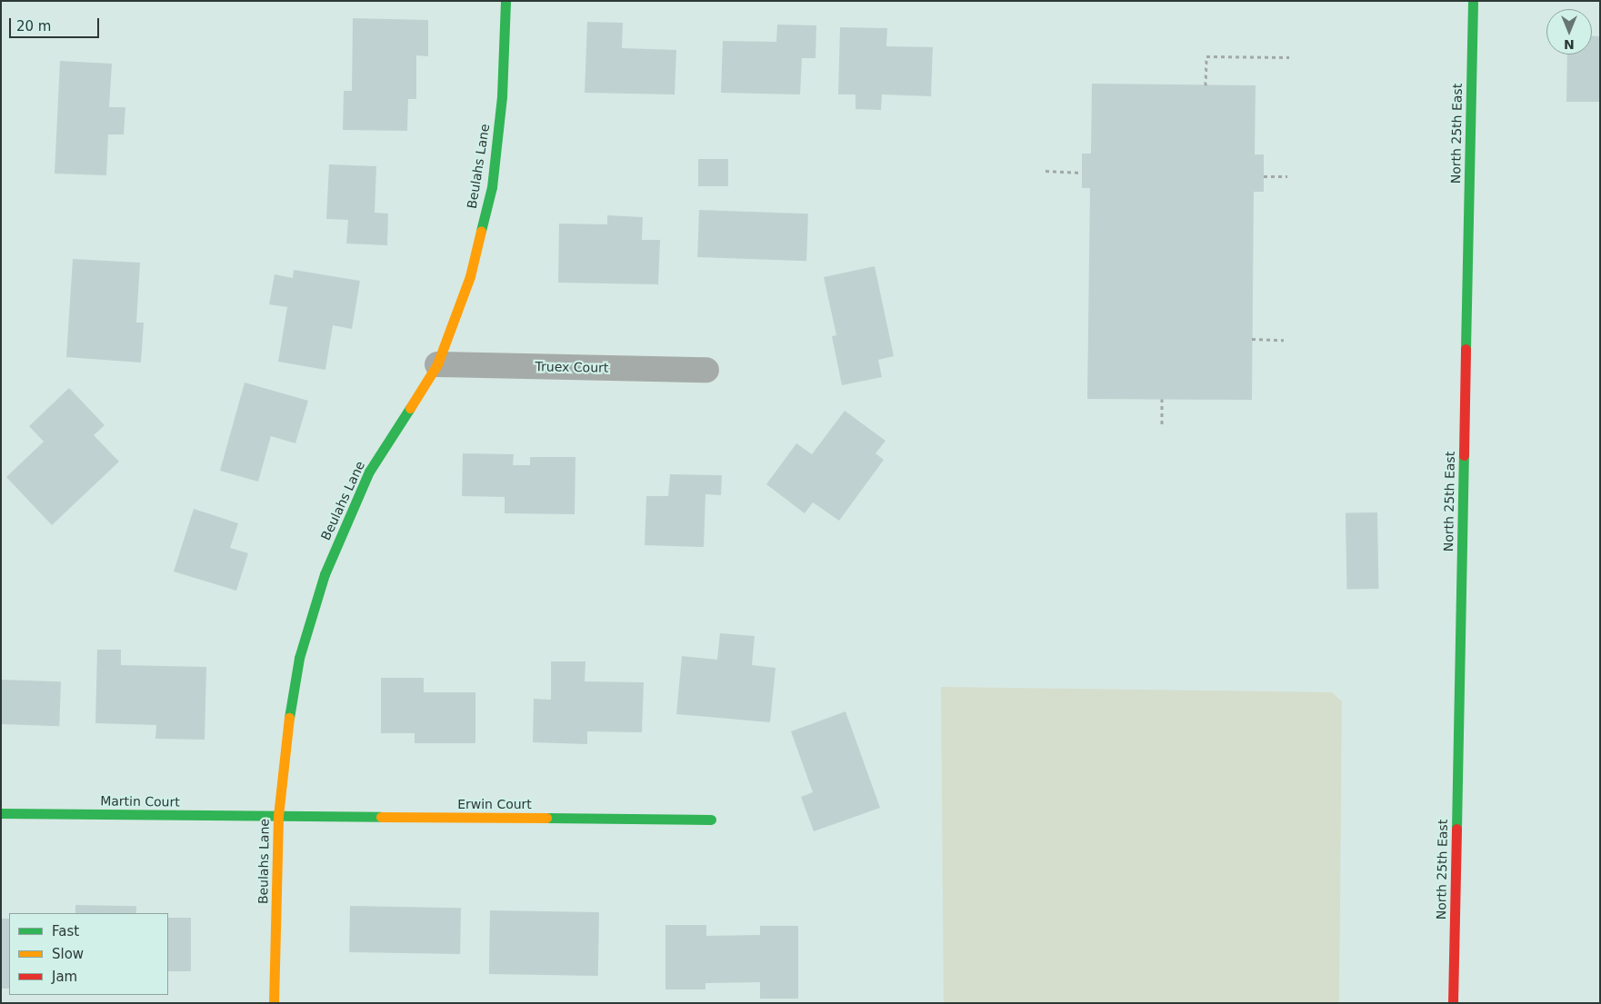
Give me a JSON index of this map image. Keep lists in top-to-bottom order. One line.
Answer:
{"streets":{"street":["North 25th East","Beulahs Lane","Truex Court","Martin Court","Erwin Court"]},"crossings":[["Beulahs Lane","Truex Court"],["Beulahs Lane","Martin Court"],["Beulahs Lane","Erwin Court"],["Martin Court","Erwin Court"]],"legend":["Fast","Slow","Jam"],"scale_bar":"20 m","north":"bottom"}
